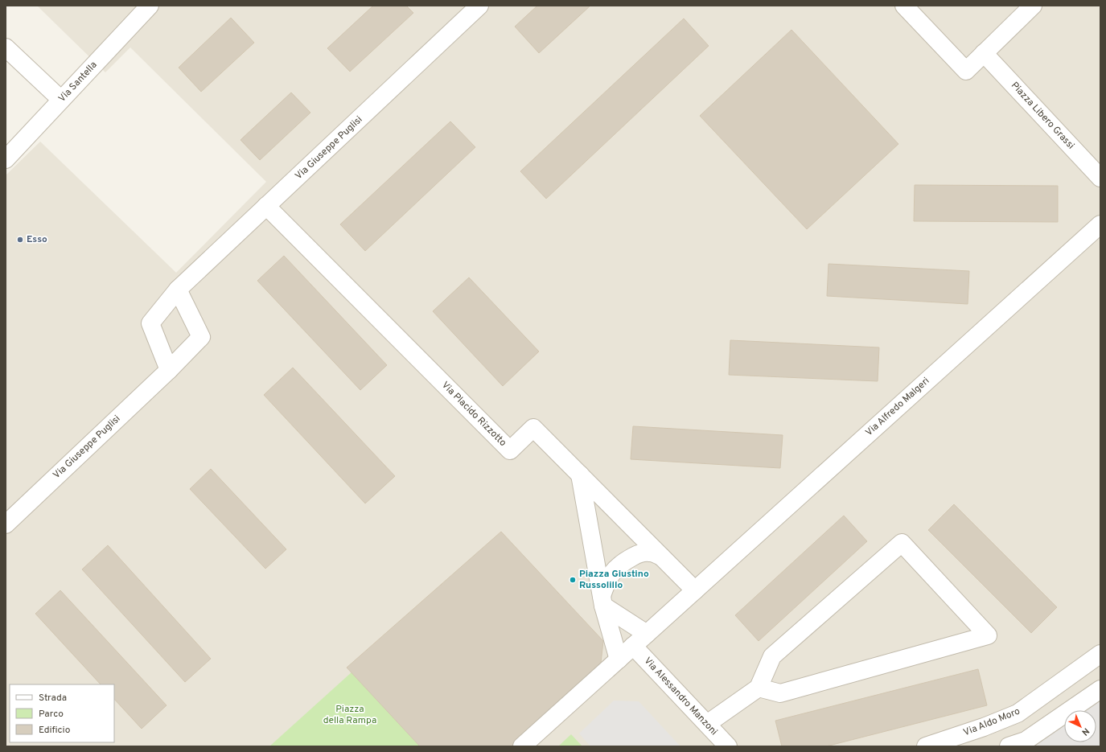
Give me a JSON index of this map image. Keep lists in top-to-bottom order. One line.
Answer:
{"streets":{"street":["Via Santella","Piazza Libero Grassi","Via Giuseppe Puglisi","Via Alfredo Malgeri","Via Placido Rizzotto","Via Alessandro Manzoni","Via Aldo Moro"]},"crossings":[["Via Giuseppe Puglisi","Via Placido Rizzotto"],["Via Alfredo Malgeri","Via Placido Rizzotto"]],"parks":["Piazza della Rampa"],"places":["Esso","Piazza Giustino Russolillo"],"legend":["Strada","Parco","Edificio"],"north":"bottom right"}
